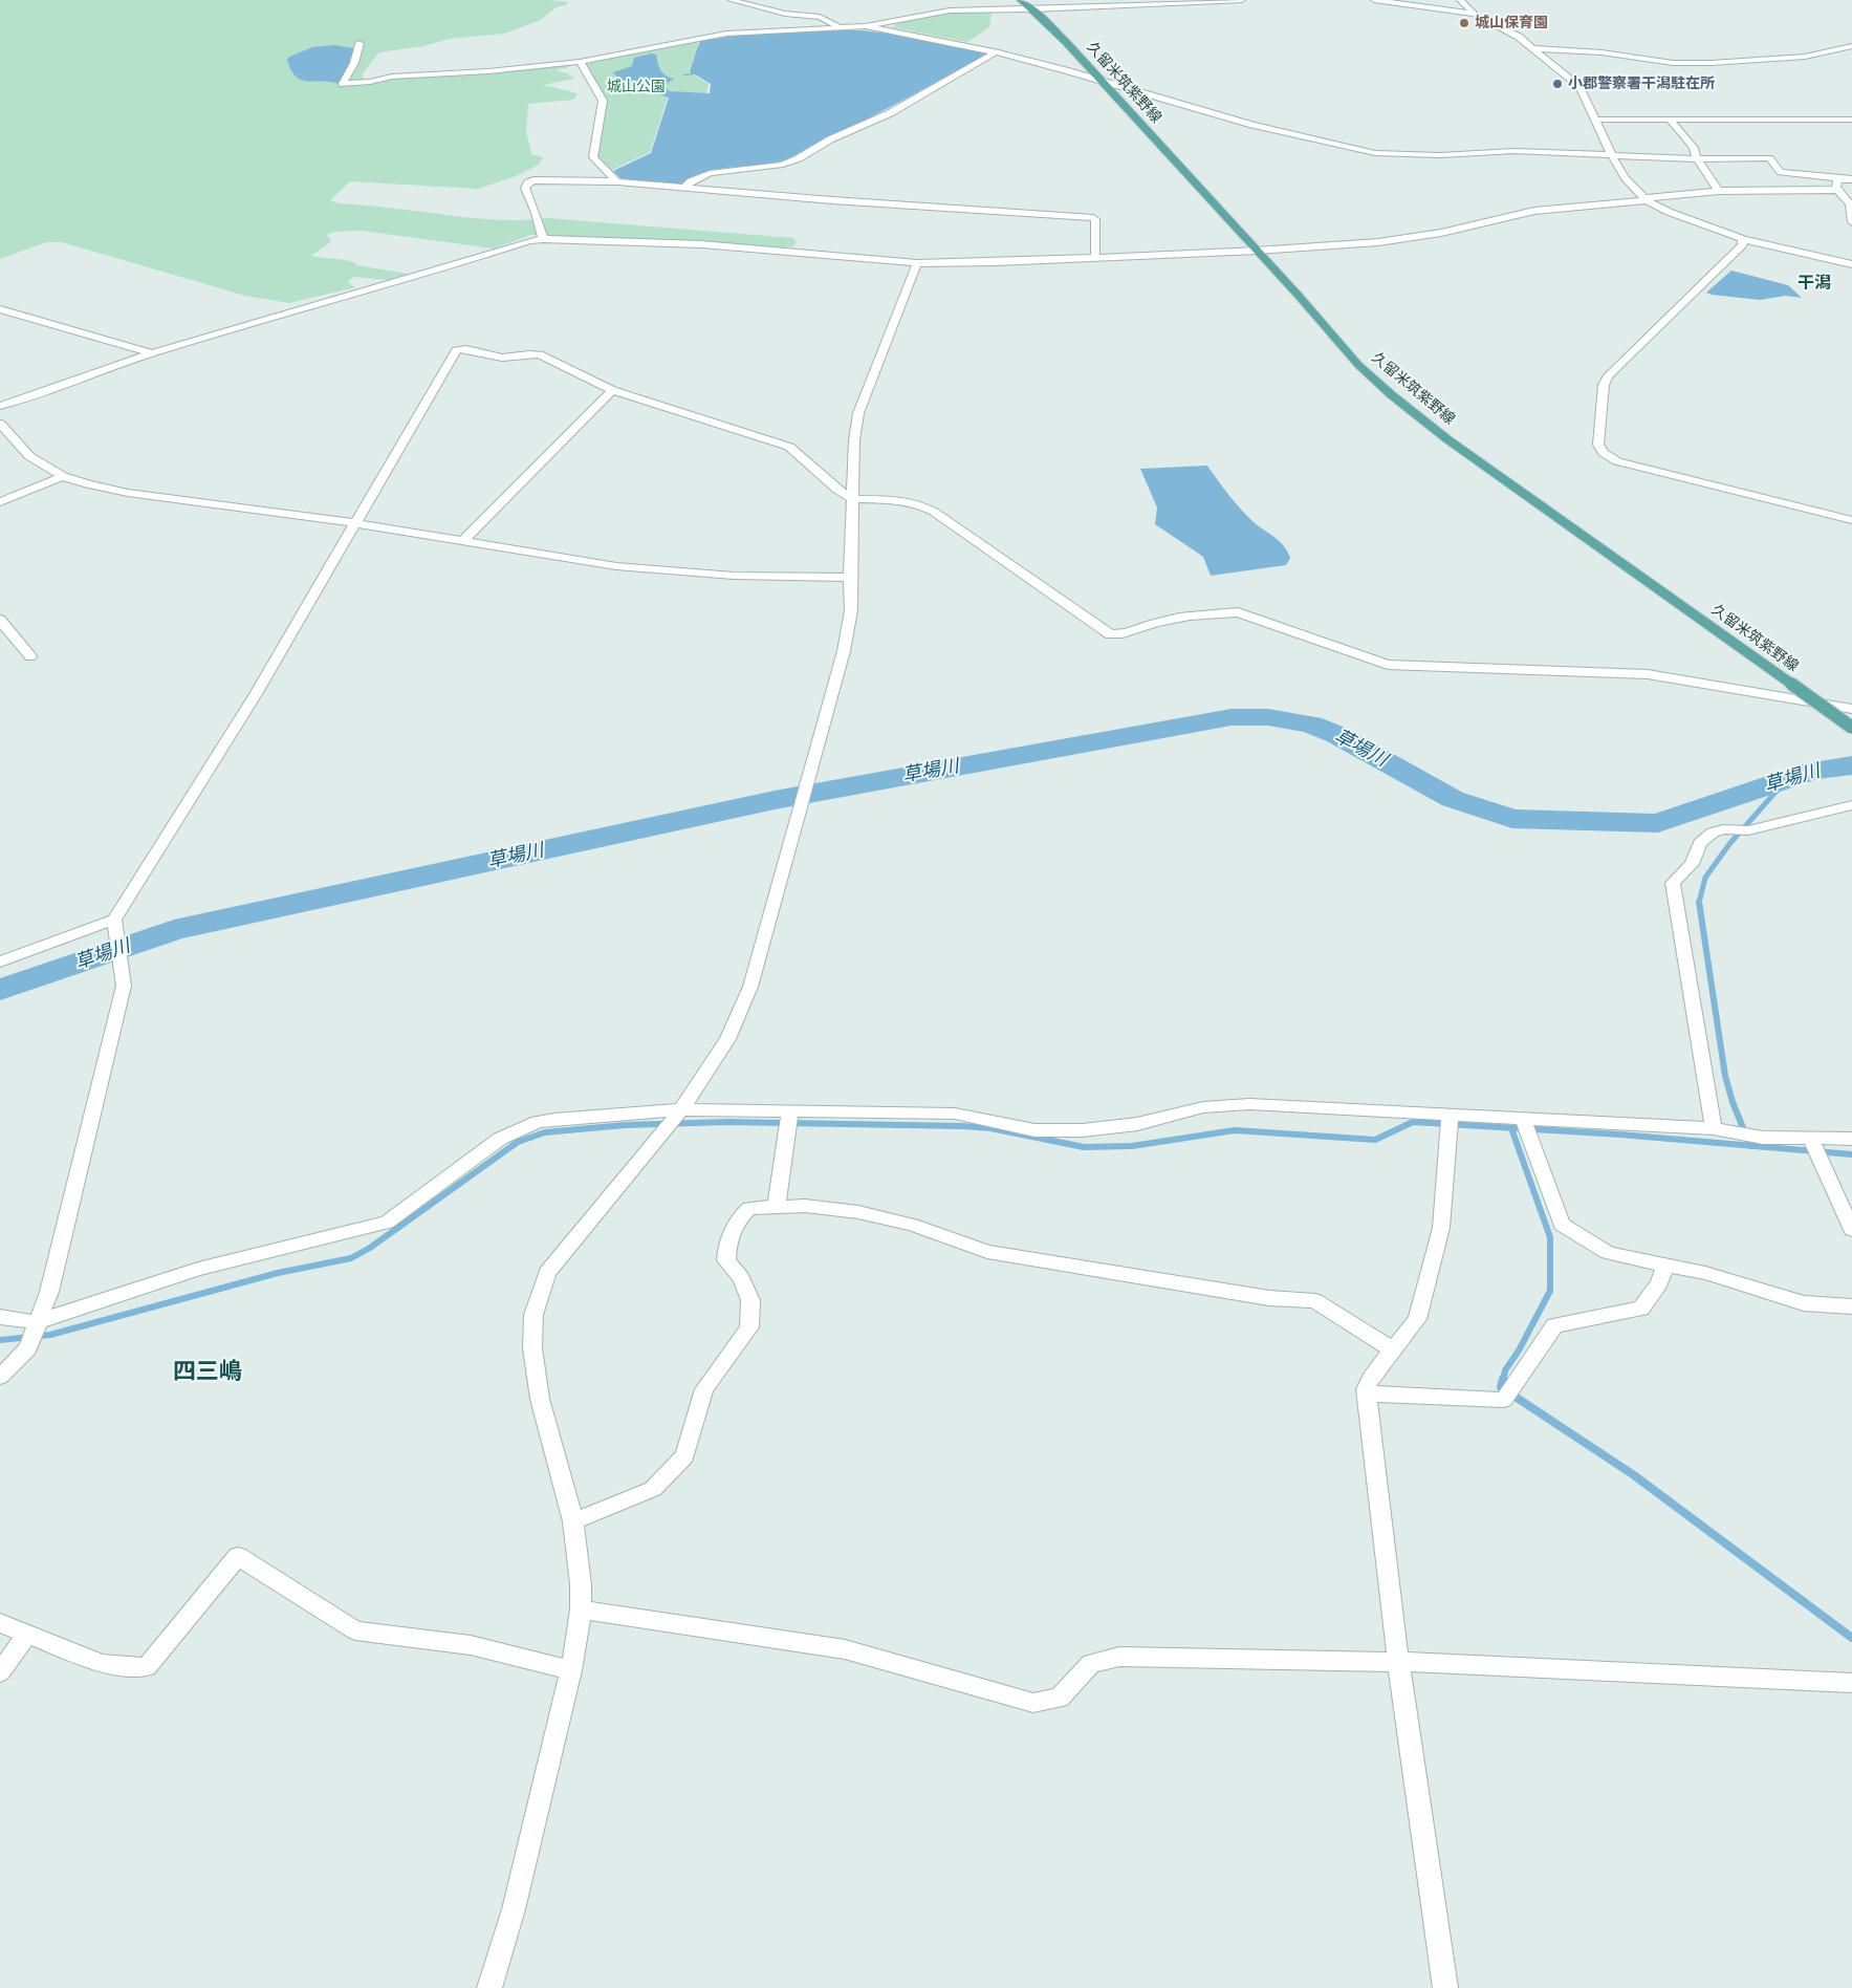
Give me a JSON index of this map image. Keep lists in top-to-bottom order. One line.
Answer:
{"streets":{"main road":["久留米筑紫野線"]},"districts":["干潟","四三嶋"],"water":["草場川"],"parks":["城山公園"],"places":["城山保育園","小郡警察署干潟駐在所"]}
